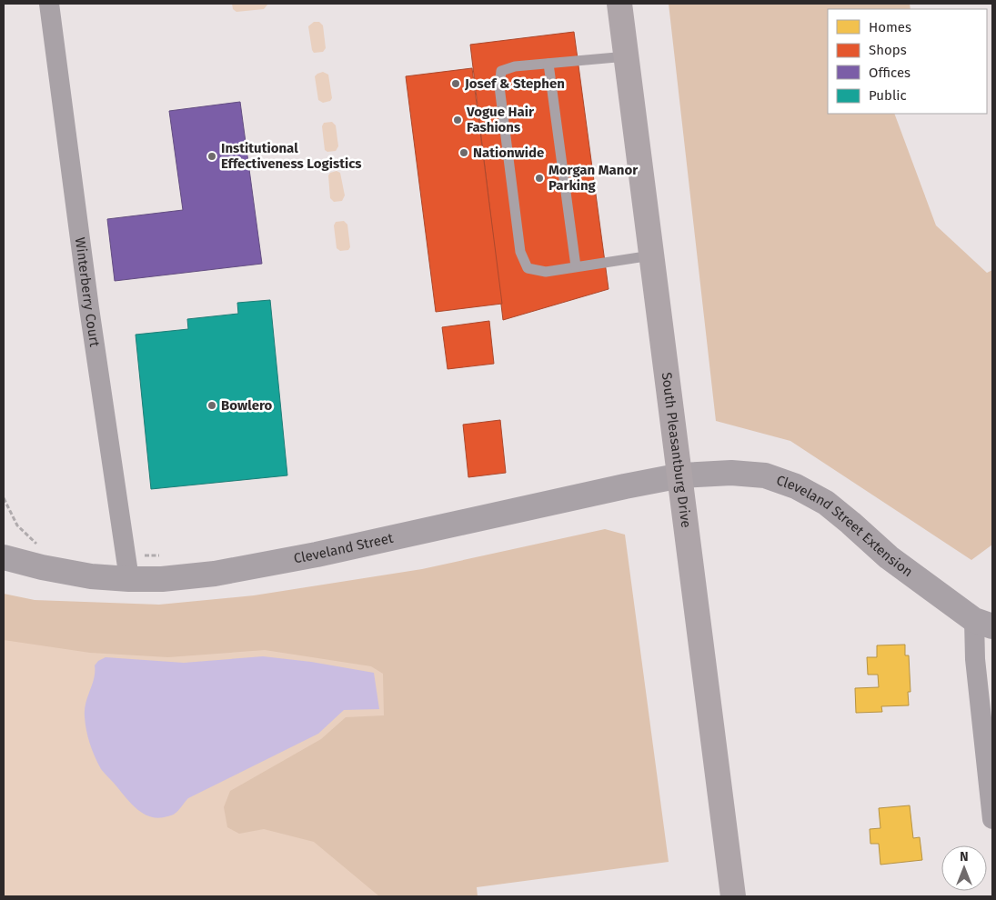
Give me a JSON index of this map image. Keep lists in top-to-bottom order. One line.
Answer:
{"streets":{"main road":["South Pleasantburg Drive"],"street":["Winterberry Court","Cleveland Street Extension","Cleveland Street"]},"crossings":[["Winterberry Court","Cleveland Street"],["South Pleasantburg Drive","Cleveland Street Extension"],["South Pleasantburg Drive","Cleveland Street"],["Cleveland Street Extension","Cleveland Street"]],"places":["Josef & Stephen","Vogue Hair Fashions","Nationwide","Institutional Effectiveness Logistics","Morgan Manor Parking","Bowlero"],"legend":["Homes","Shops","Offices","Public"],"north":"top"}
